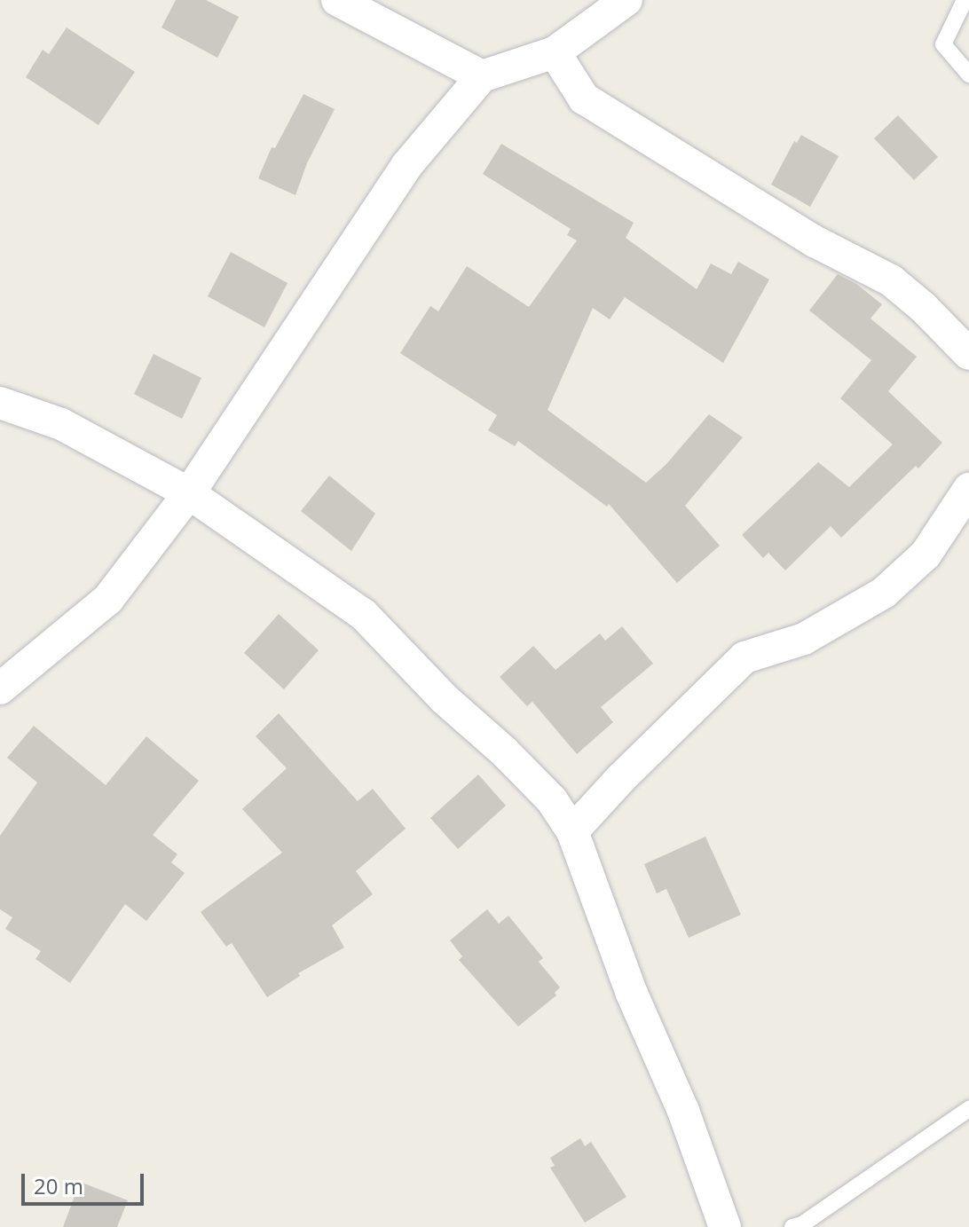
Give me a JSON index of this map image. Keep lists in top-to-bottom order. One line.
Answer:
{"scale_bar":"20 m"}
